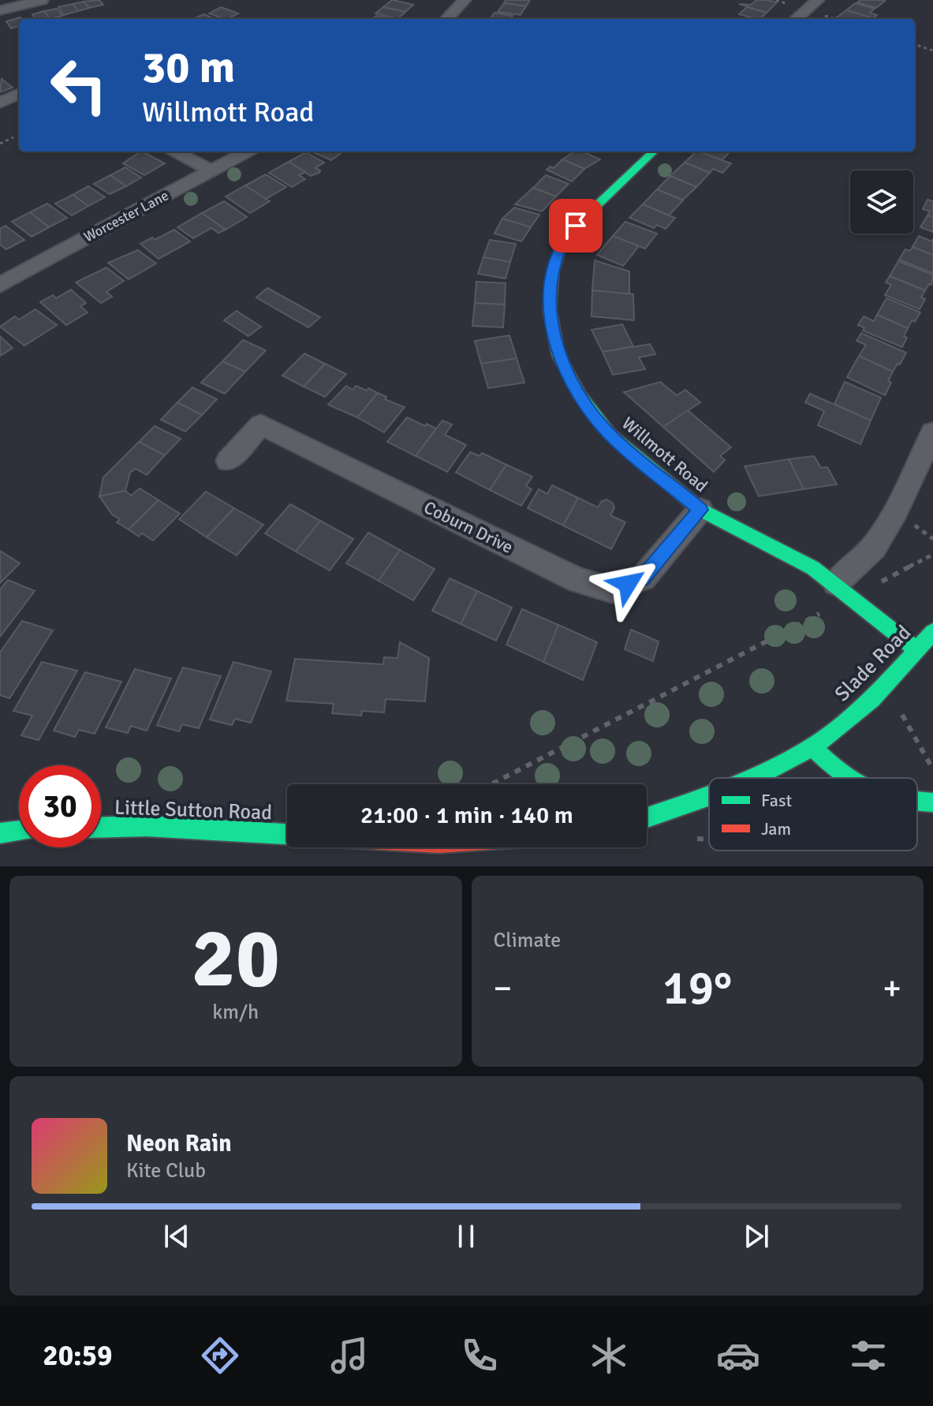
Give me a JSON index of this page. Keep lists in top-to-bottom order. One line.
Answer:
{"streets":{"street":["Worcester Lane","Willmott Road","Coburn Drive","Slade Road","Little Sutton Road"]},"crossings":[["Willmott Road","Coburn Drive"],["Willmott Road","Slade Road"]],"legend":["Fast","Jam"],"page":{"turn":["30 m","Willmott Road"],"limit":"30","trip":"21:00 · 1 min · 140 m","tile":[["20","km/h"],"Climate"],"heat":["−","19°","+"],"song":["Neon Rain","Kite Club"],"tabs":"20:59"}}
